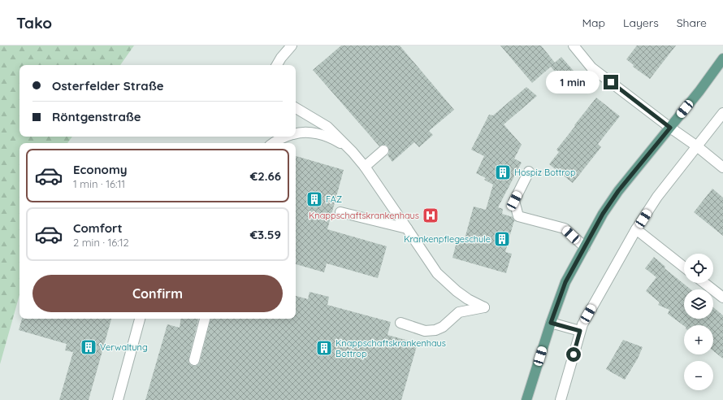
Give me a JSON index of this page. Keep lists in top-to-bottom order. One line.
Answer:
{"places":{"building":["Hospiz Bottrop","FAZ","Krankenpflegeschule","Verwaltung","Knappschaftskrankenhaus Bottrop"],"hospital":["Knappschaftskrankenhaus"]},"page":{"header":"Tako","nav":["Map","Layers","Share"],"banner":["Osterfelder Straße","Röntgenstraße"],"bubble":"1 min","list":[{"name":"Economy","note":"1 min · 16:11","value":"€2.66"},{"name":"Comfort","note":"2 min · 16:12","value":"€3.59"}],"map_buttons":["+","−"],"buttons":"Confirm"}}
